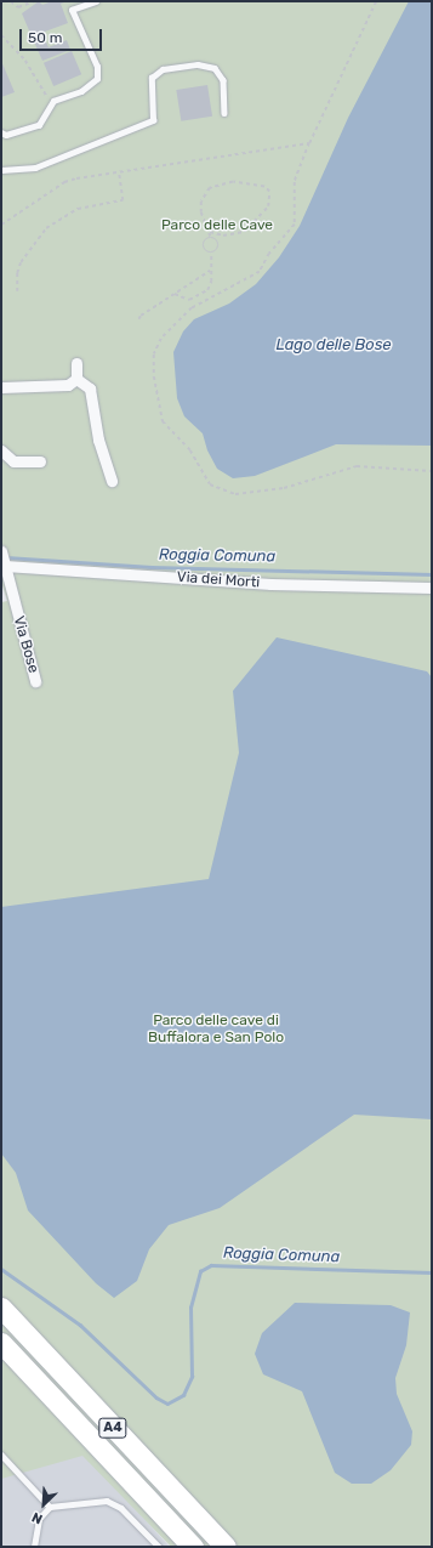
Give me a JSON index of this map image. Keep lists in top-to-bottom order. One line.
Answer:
{"streets":{"highway":["A4"],"street":["Via dei Morti","Via Bose"]},"crossings":[["Via dei Morti","Via Bose"]],"water":["Lago delle Bose","Roggia Comuna"],"parks":["Parco delle Cave","Parco delle cave di Buffalora e San Polo"],"scale_bar":"50 m","north":"bottom left"}
